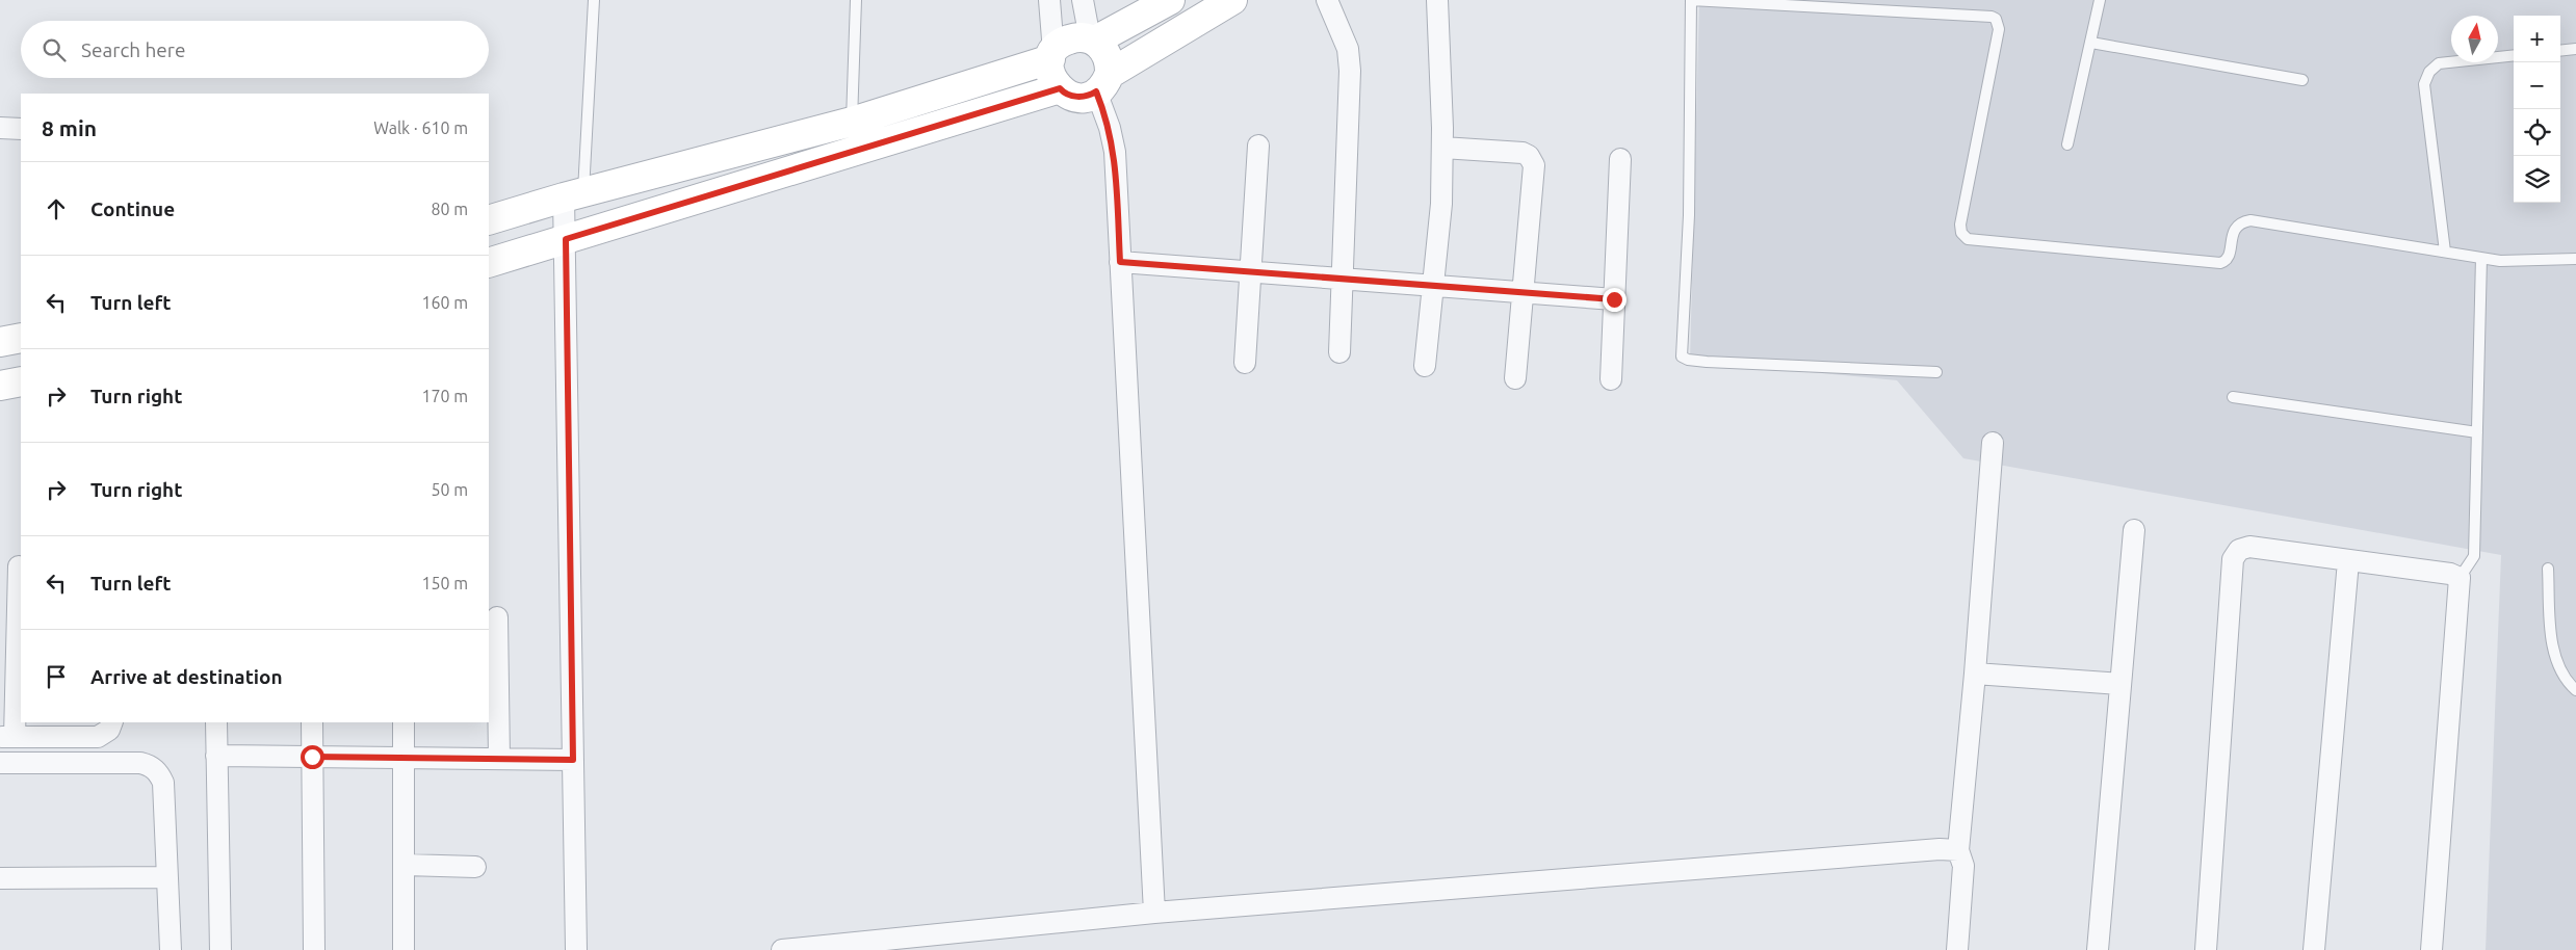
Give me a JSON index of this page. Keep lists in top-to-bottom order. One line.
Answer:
{"north":"top","page":{"map_buttons":["+","−"],"search":"Search here","heading":["8 min","Walk · 610 m"],"list":[["Continue","80 m"],["Turn left","160 m"],["Turn right","170 m"],["Turn right","50 m"],["Turn left","150 m"],"Arrive at destination"]}}
